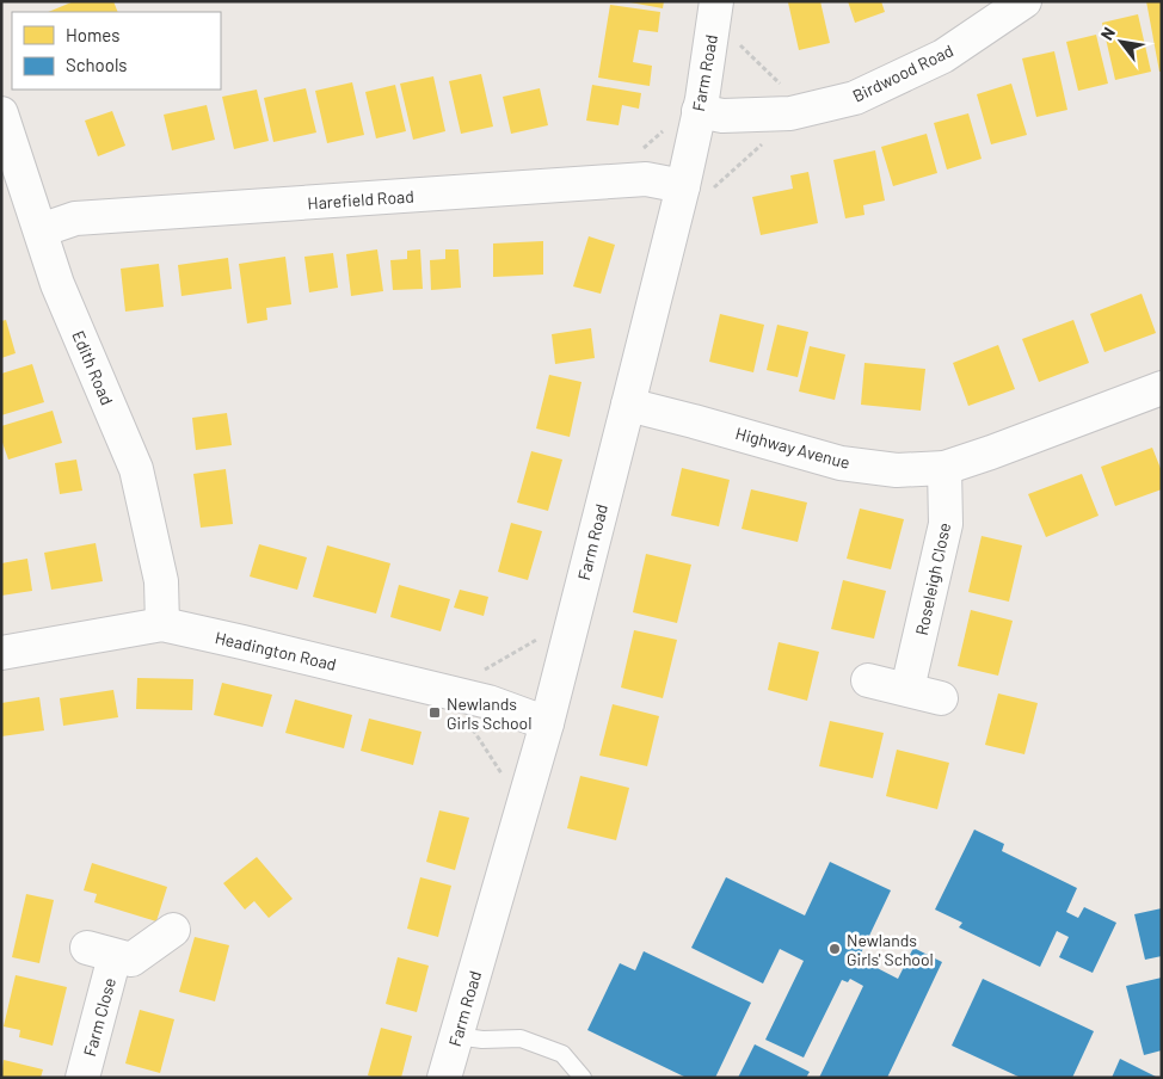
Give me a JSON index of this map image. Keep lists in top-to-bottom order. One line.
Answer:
{"streets":{"street":["Farm Road","Birdwood Road","Harefield Road","Edith Road","Highway Avenue","Roseleigh Close","Headington Road","Farm Close"]},"crossings":[["Farm Road","Birdwood Road"],["Farm Road","Harefield Road"],["Farm Road","Highway Avenue"],["Farm Road","Headington Road"],["Harefield Road","Edith Road"],["Edith Road","Headington Road"],["Highway Avenue","Roseleigh Close"]],"places":{"transit":["Newlands Girls School"],"other":["Newlands Girls' School"]},"legend":["Homes","Schools"],"north":"top left"}
